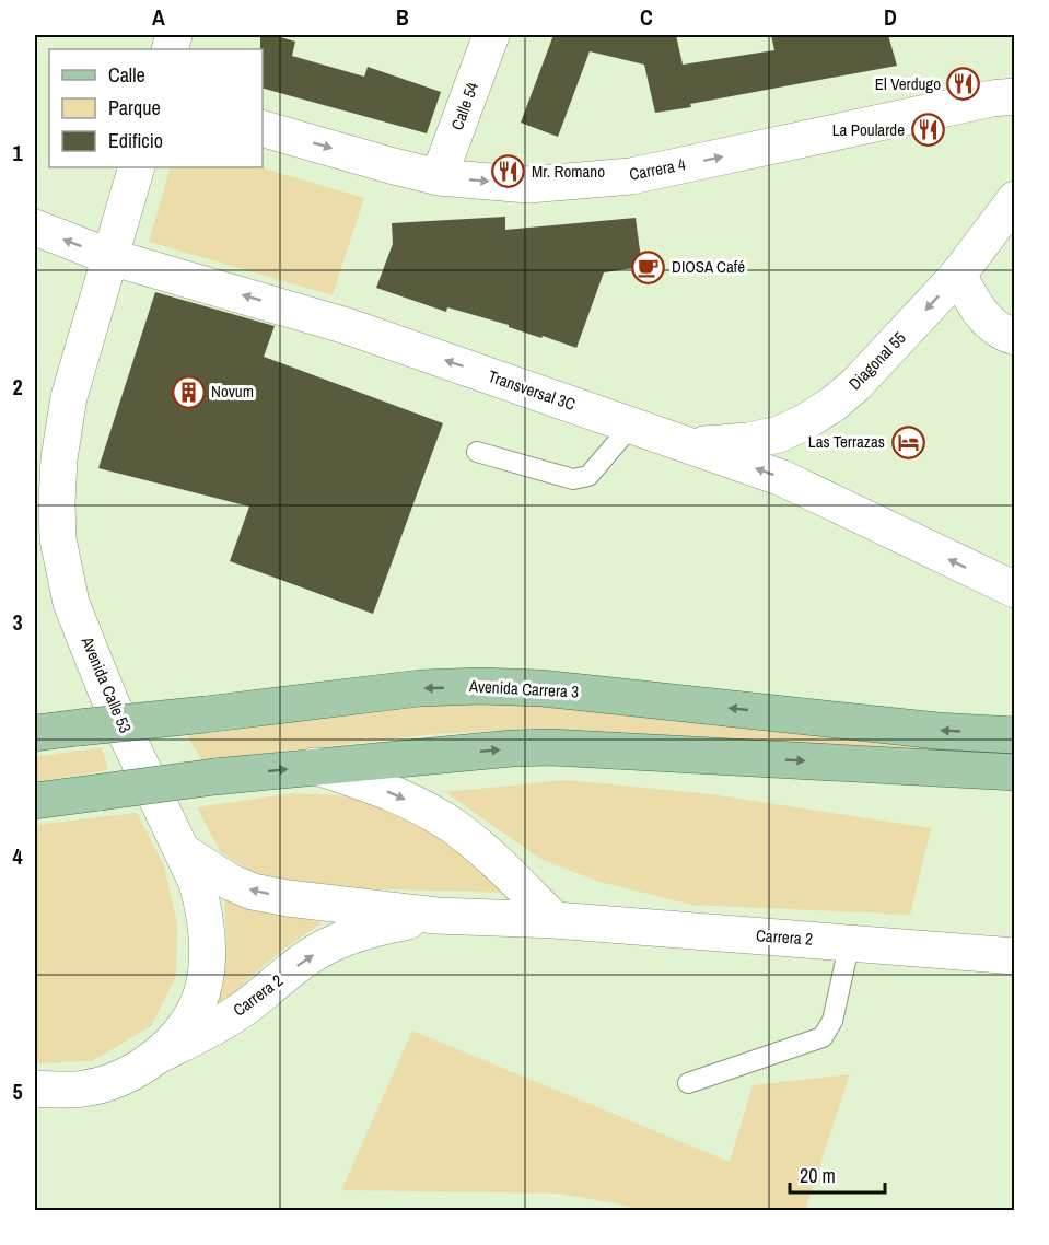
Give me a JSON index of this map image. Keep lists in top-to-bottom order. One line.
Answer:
{"streets":{"main road":["Avenida Carrera 3"],"street":["Calle 54","Carrera 4","Diagonal 55","Transversal 3C","Avenida Calle 53","Carrera 2"]},"crossings":[["Calle 54","Carrera 4"],["Diagonal 55","Transversal 3C"],["Transversal 3C","Avenida Calle 53"],["Avenida Calle 53","Carrera 2"]],"one_way":["Carrera 4","Diagonal 55","Transversal 3C"],"places":{"restaurant":["El Verdugo","La Poularde","Mr. Romano"],"cafe":["DIOSA Café"],"building":["Novum"],"hotel":["Las Terrazas"]},"legend":["Calle","Parque","Edificio"],"scale_bar":"20 m","grid":{"columns":["A","B","C","D"],"rows":["1","2","3","4","5"]}}
